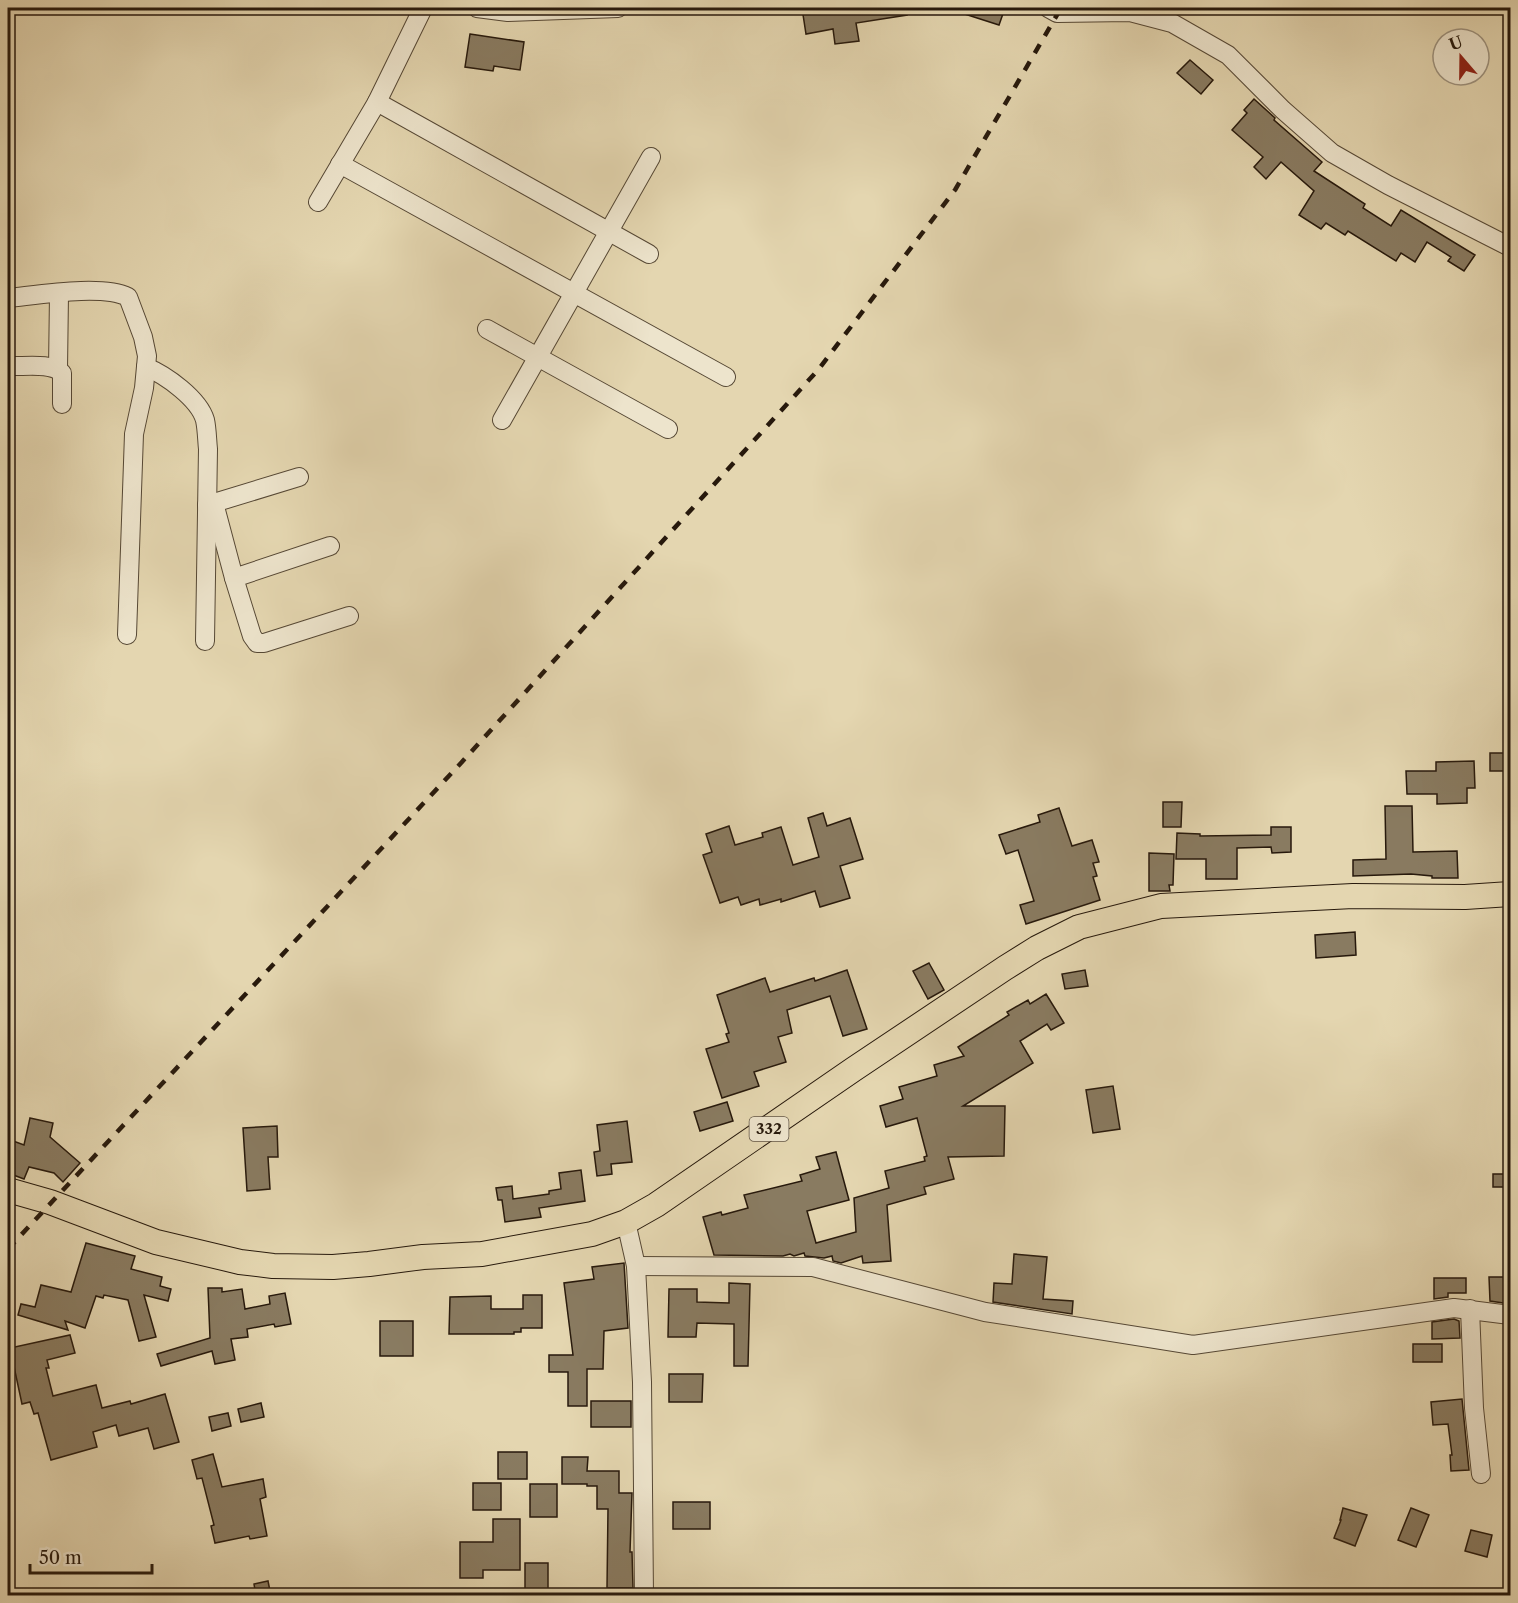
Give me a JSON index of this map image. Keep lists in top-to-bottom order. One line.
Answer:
{"streets":{"main road":["332"]},"scale_bar":"50 m","north":"top"}
